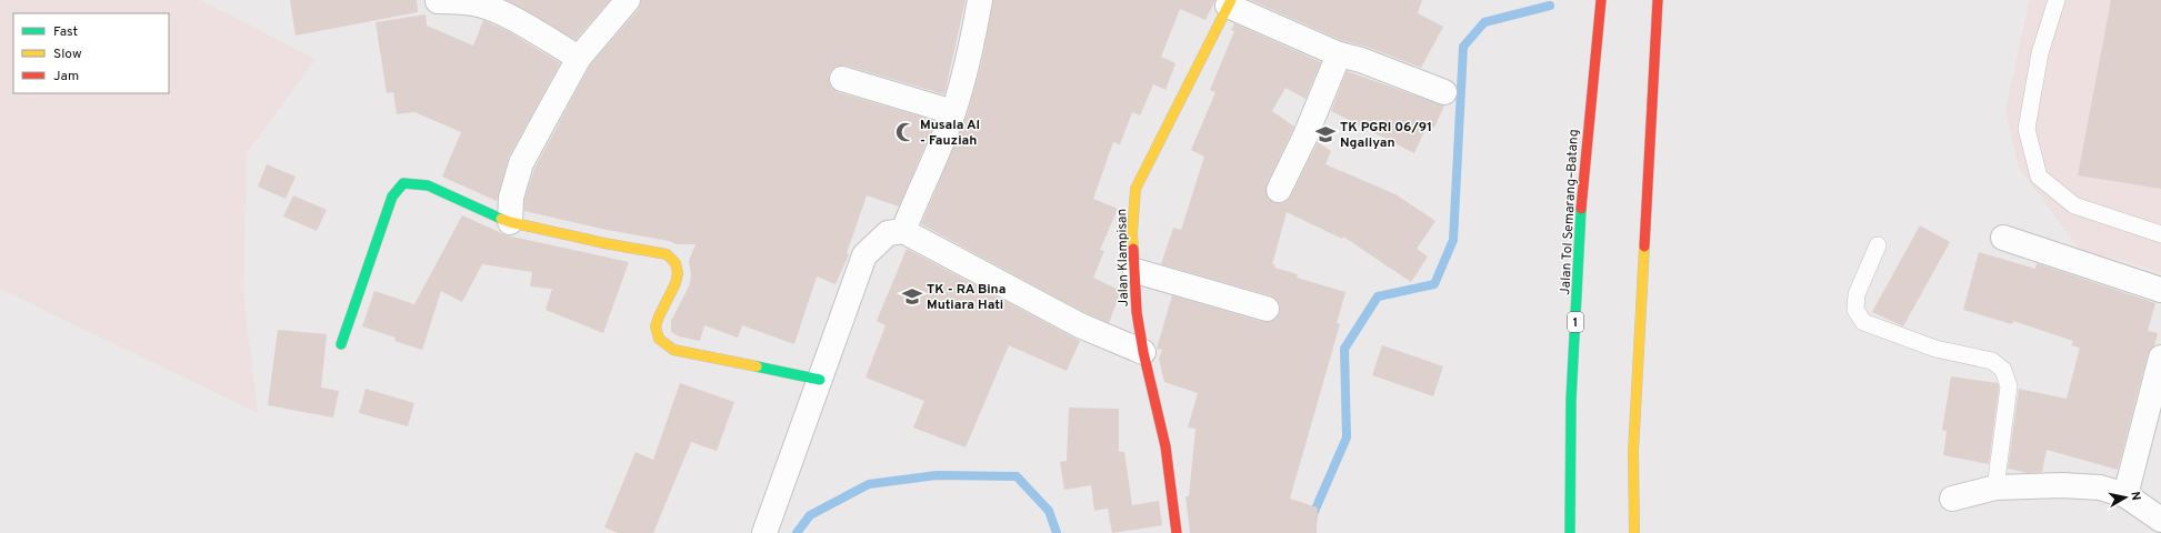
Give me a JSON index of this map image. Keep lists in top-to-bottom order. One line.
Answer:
{"streets":{"main road":["Jalan Tol Semarang–Batang","Jalan Klampisan","1"]},"places":{"mosque":["Musala Al - Fauziah"],"school or university":["TK PGRI 06/91 Ngaliyan","TK - RA Bina Mutiara Hati"]},"legend":["Fast","Slow","Jam"],"north":"right"}
